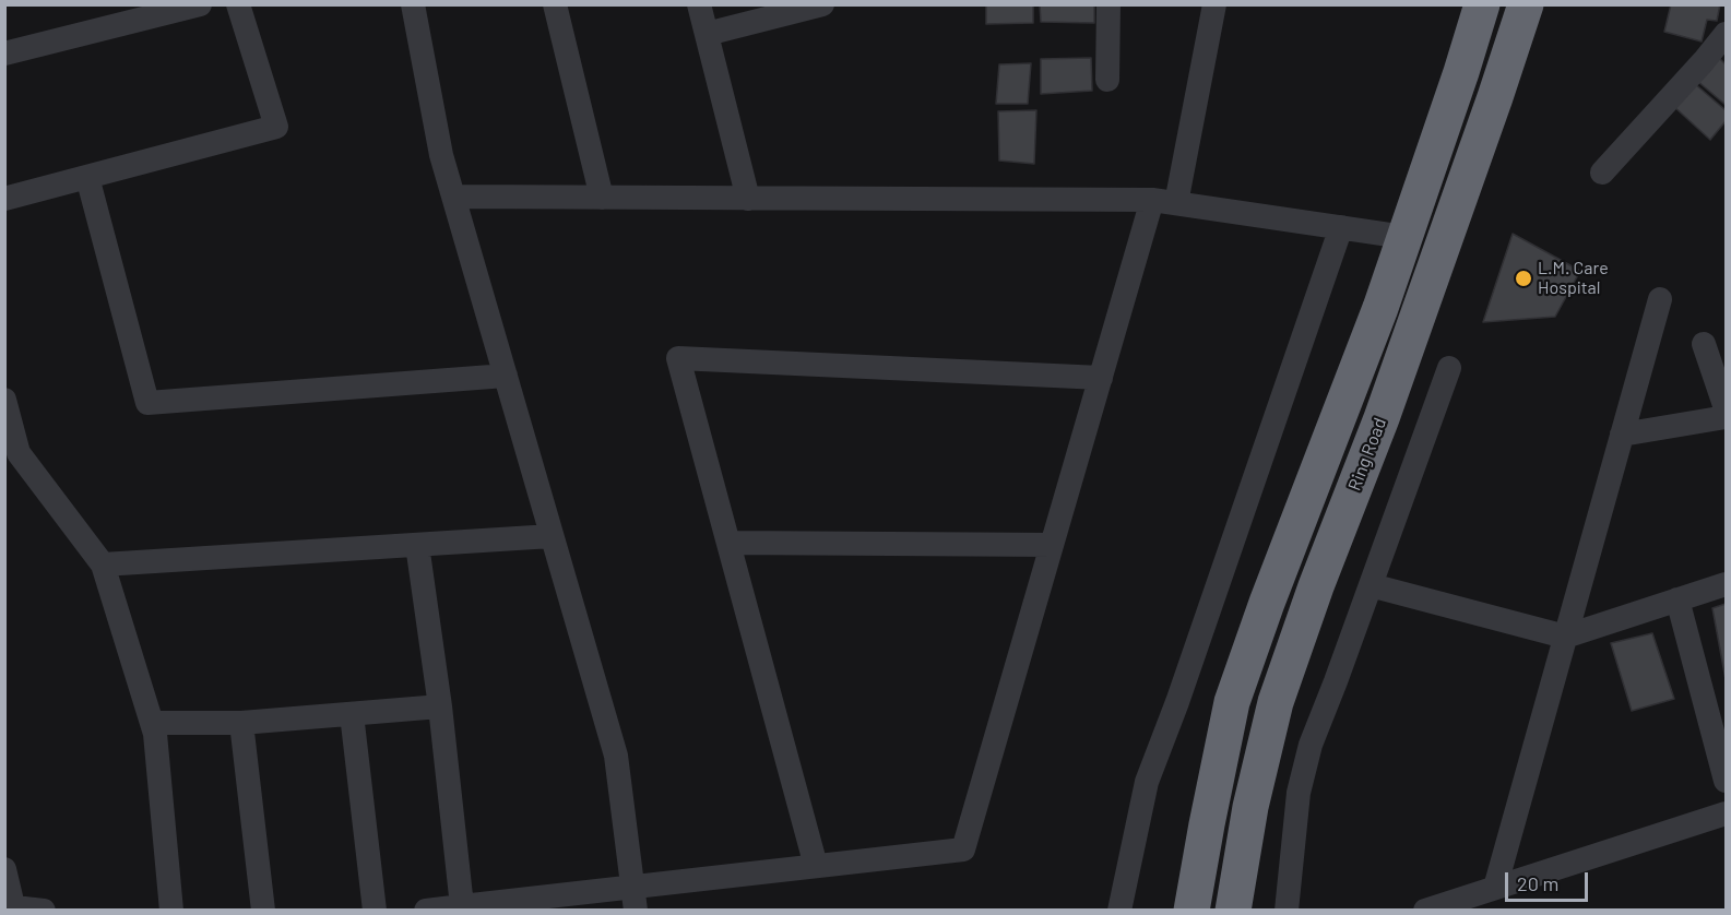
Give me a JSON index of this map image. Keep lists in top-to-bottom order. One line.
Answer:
{"streets":{"highway":["Ring Road"]},"places":["L.M. Care Hospital"],"scale_bar":"20 m"}
